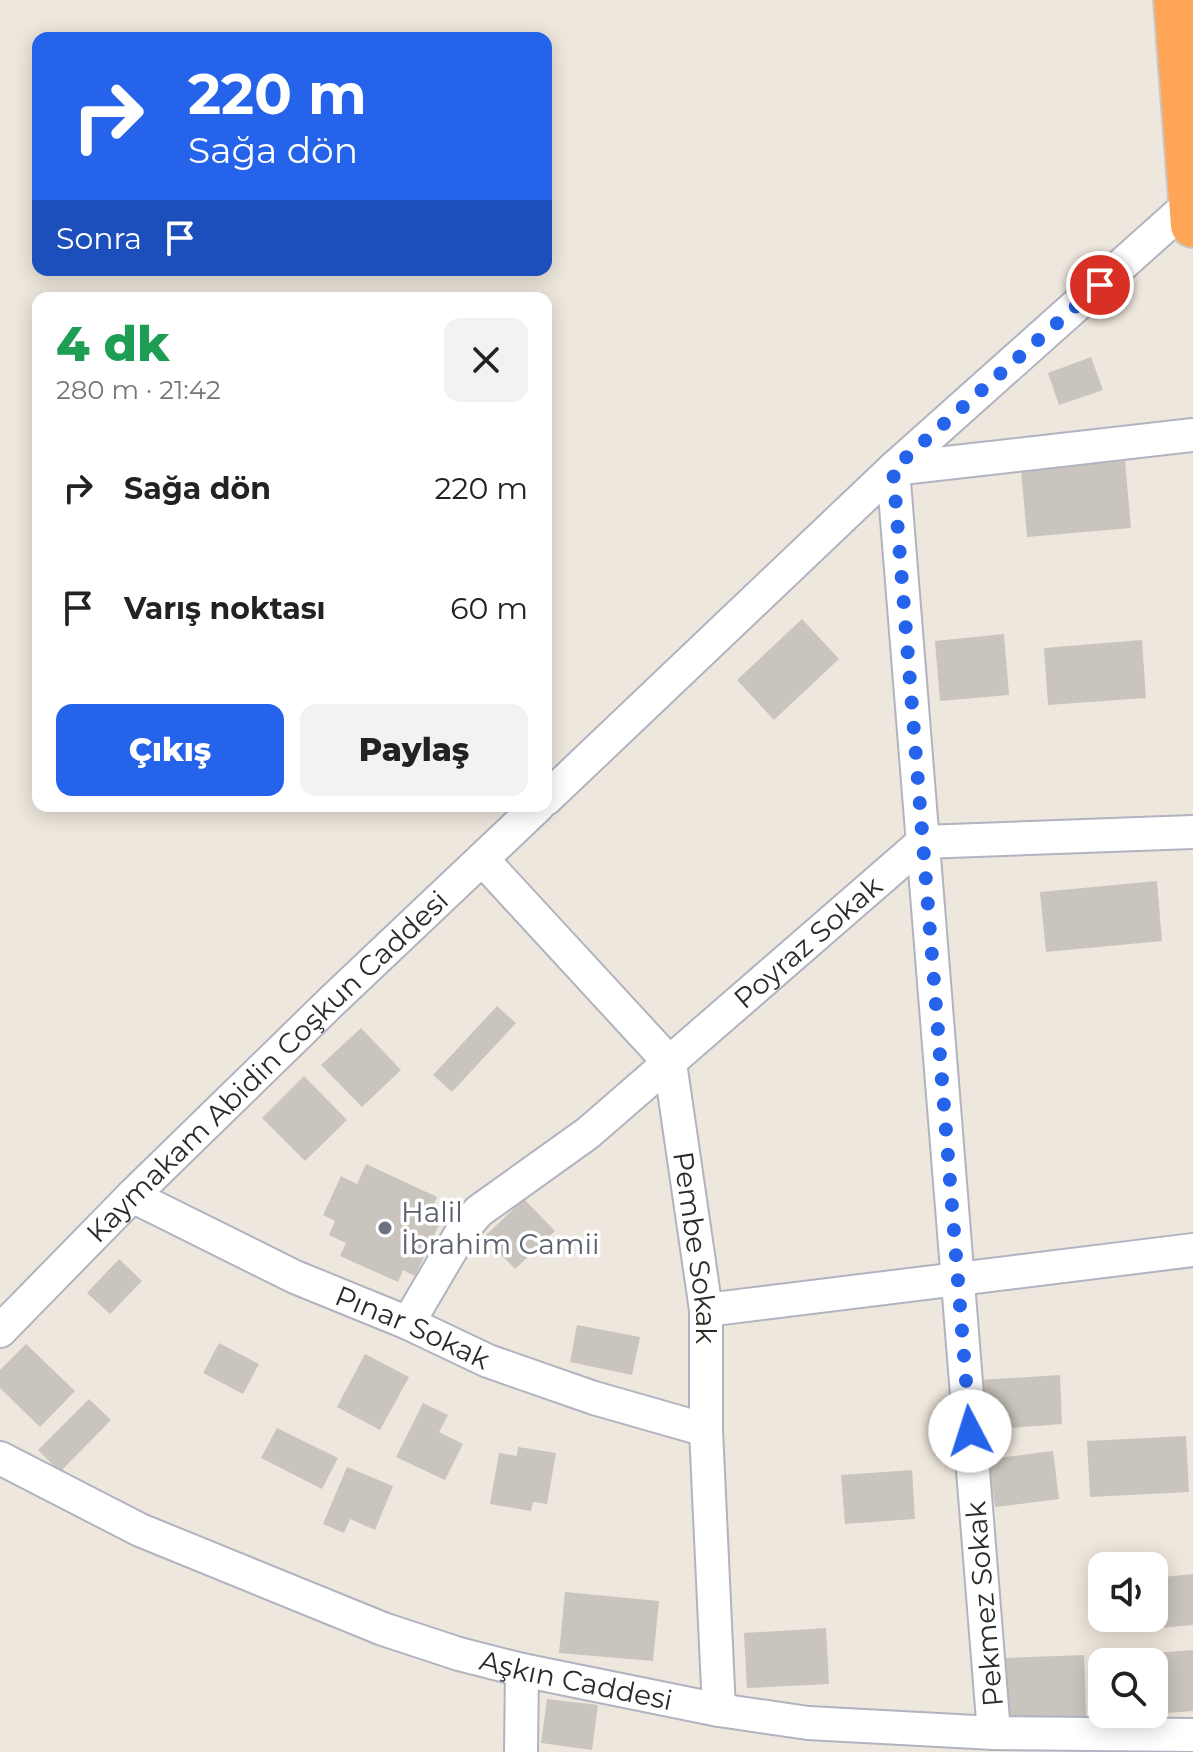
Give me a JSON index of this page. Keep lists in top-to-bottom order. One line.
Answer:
{"streets":{"street":["Poyraz Sokak","Kaymakam Abidin Coşkun Caddesi","Pembe Sokak","Pınar Sokak","Pekmez Sokak","Aşkın Caddesi"]},"crossings":[["Poyraz Sokak","Pembe Sokak"],["Poyraz Sokak","Pınar Sokak"],["Poyraz Sokak","Pekmez Sokak"],["Kaymakam Abidin Coşkun Caddesi","Pınar Sokak"],["Pembe Sokak","Pınar Sokak"],["Pembe Sokak","Aşkın Caddesi"],["Pekmez Sokak","Aşkın Caddesi"]],"places":["Halil İbrahim Camii"],"page":{"turn":["220 m","Sağa dön"],"then":"Sonra","heading":["4 dk","280 m · 21:42"],"list":[{"name":"Sağa dön","value":"220 m"},{"name":"Varış noktası","value":"60 m"}],"buttons":["Çıkış","Paylaş"]}}
